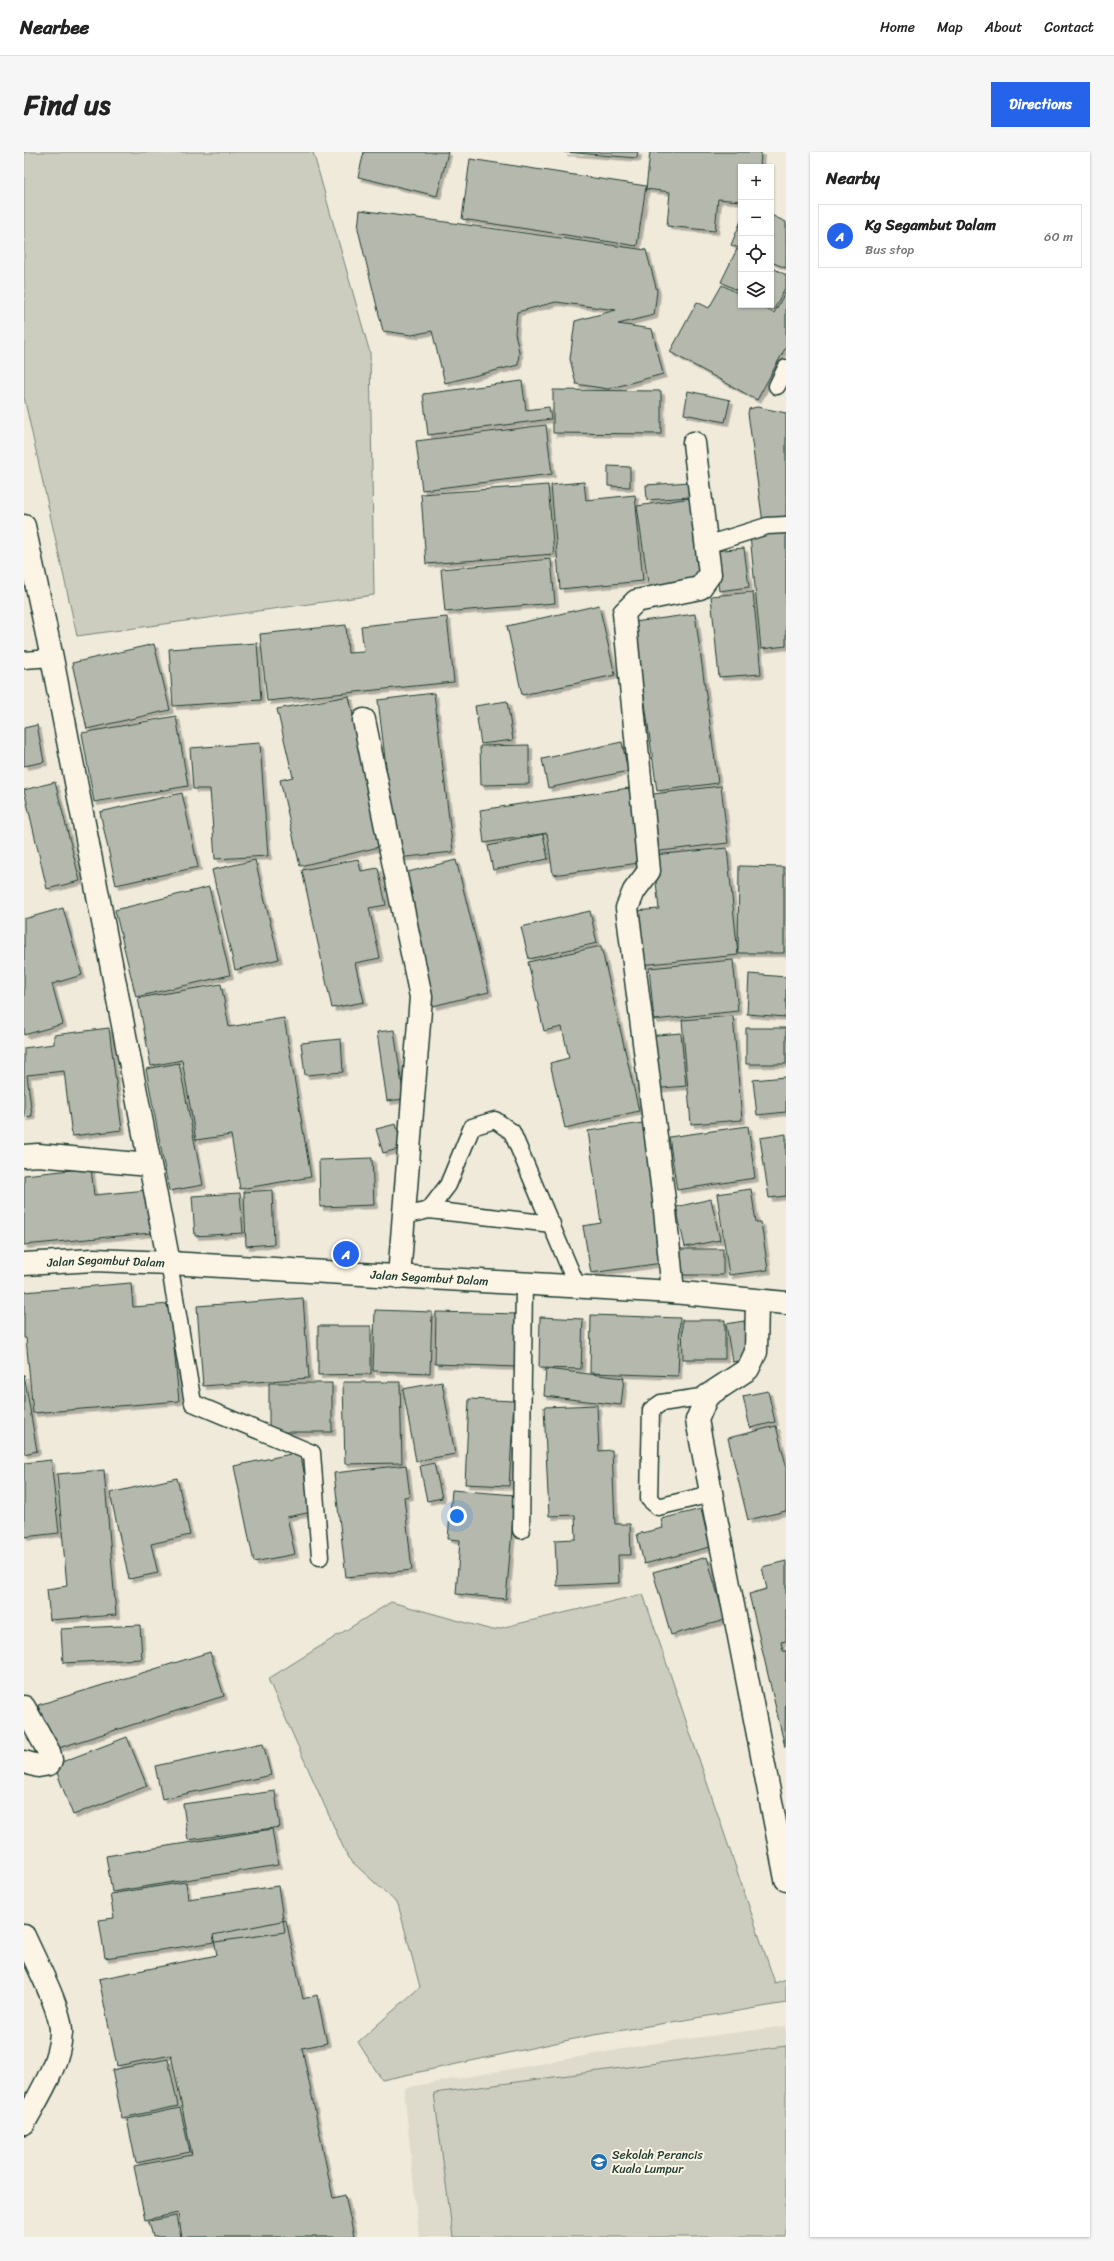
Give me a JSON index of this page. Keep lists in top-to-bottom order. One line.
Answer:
{"streets":{"street":["Jalan Segambut Dalam"]},"places":{"school or university":["Sekolah Perancis Kuala Lumpur"]},"page":{"header":"Nearbee","nav":["Home","Map","About","Contact"],"title":"Find us","buttons":"Directions","heading":"Nearby","map_buttons":["+","−"],"list":[{"mark":"A","name":"Kg Segambut Dalam","note":"Bus stop","value":"60 m"}],"pins":"A"}}
